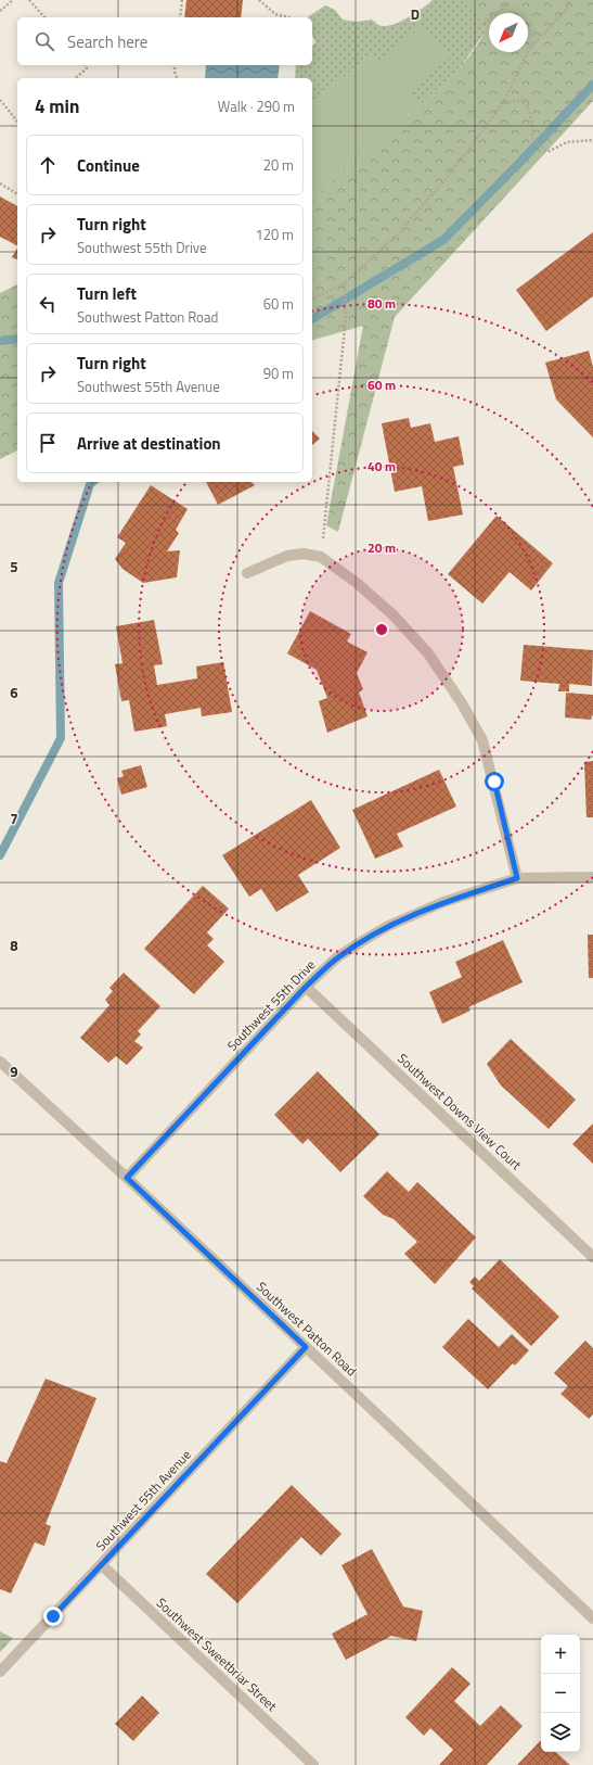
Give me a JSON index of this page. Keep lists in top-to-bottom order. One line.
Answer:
{"streets":{"street":["Southwest 55th Drive","Southwest Downs View Court","Southwest Patton Road","Southwest 55th Avenue","Southwest Sweetbriar Street"]},"crossings":[["Southwest 55th Drive","Southwest Downs View Court"],["Southwest 55th Drive","Southwest Patton Road"],["Southwest Patton Road","Southwest 55th Avenue"],["Southwest 55th Avenue","Southwest Sweetbriar Street"]],"north":"bottom left","page":{"search":"Search here","heading":["4 min","Walk · 290 m"],"list":[["Continue","20 m"],["Turn right","Southwest 55th Drive","120 m"],["Turn left","Southwest Patton Road","60 m"],["Turn right","Southwest 55th Avenue","90 m"],"Arrive at destination"],"map_buttons":["+","−"]},"grid":{"columns":["D"],"rows":["5","6","7","8","9"]},"rings":["80 m","60 m","40 m","20 m"]}
